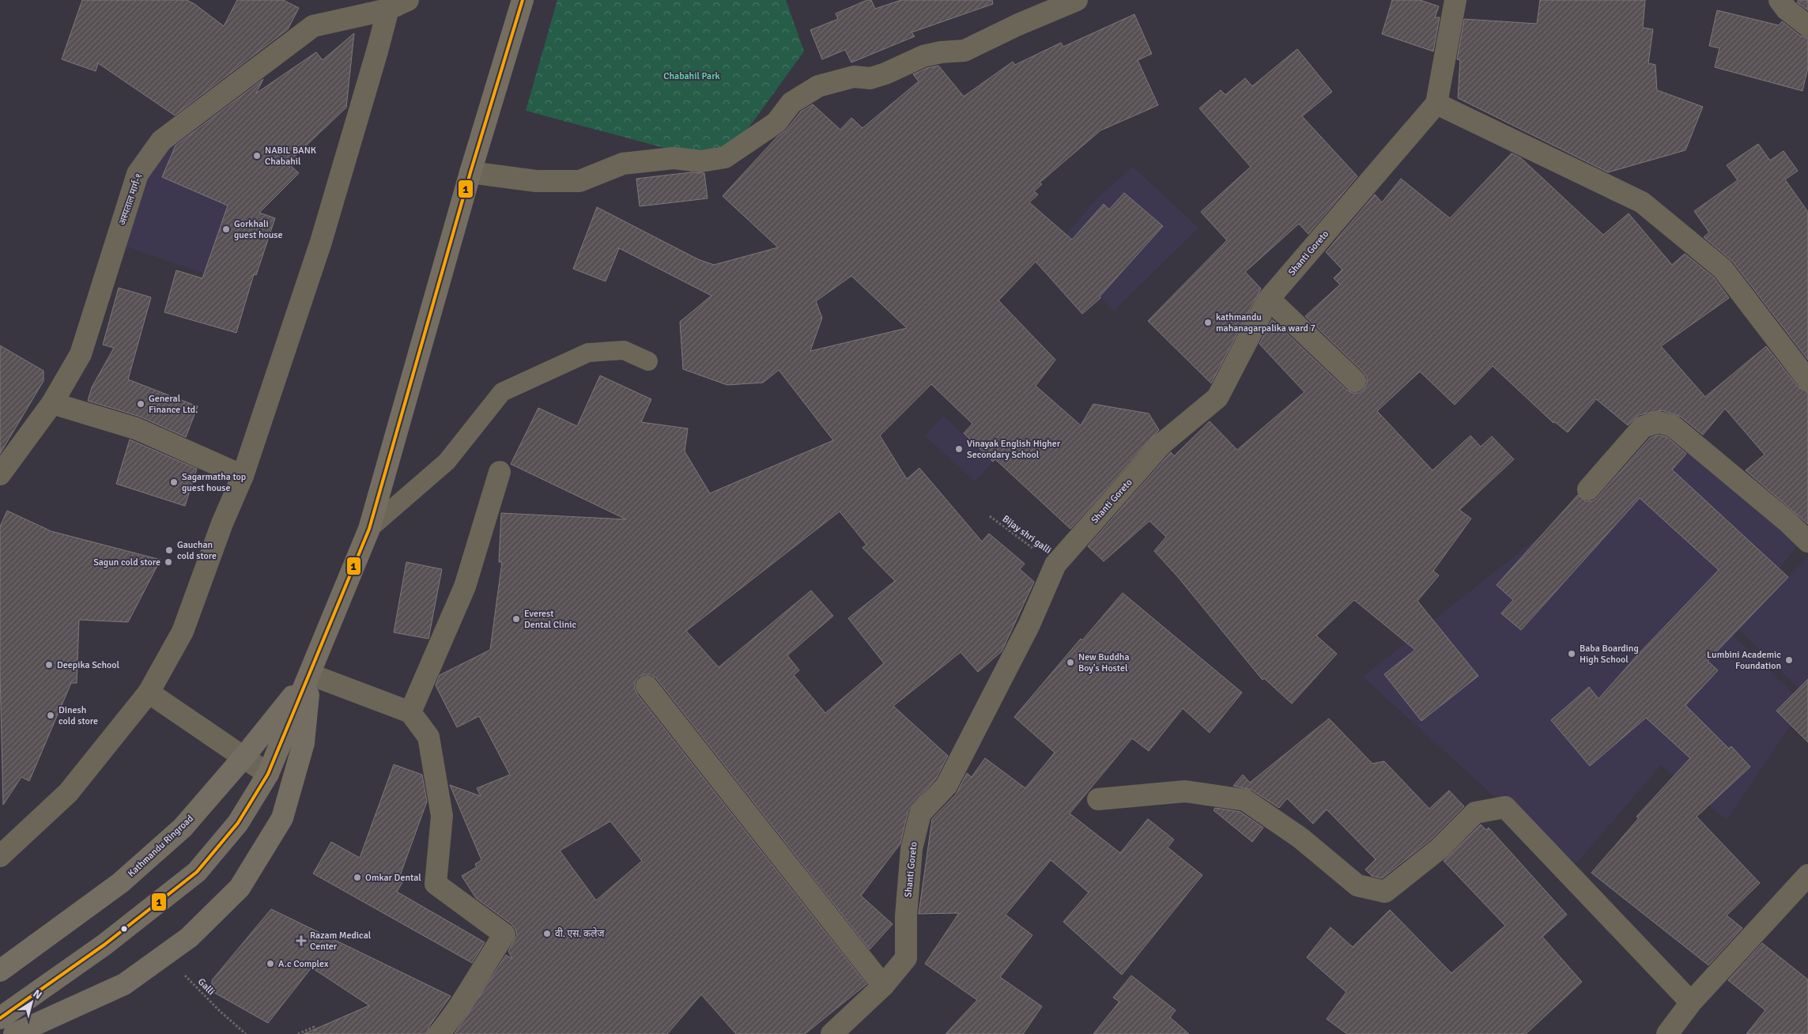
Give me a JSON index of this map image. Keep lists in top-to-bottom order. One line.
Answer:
{"streets":{"highway":["Kathmandu Ringroad"],"street":["अस्पताल मार्ग-१","Shanti Goreto"],"path":["Bijay shri galli","Galli"]},"crossings":[["Shanti Goreto","Bijay shri galli"]],"parks":["Chabahil Park"],"places":{"other":["NABIL BANK Chabahil","Gorkhali guest house","kathmandu mahanagarpalika ward 7","General Finance Ltd.","Vinayak English Higher Secondary School","Sagarmatha top guest house","Gauchan cold store","Sagun cold store","Everest Dental Clinic","Baba Boarding High School","Lumbini Academic Foundation","New Buddha Boy's Hostel","Deepika School","Dinesh cold store","Omkar Dental","वी. एस. कलेज","A.c Complex"],"health":["Razam Medical Center"]},"lines":["transit line 1"],"north":"top right"}
